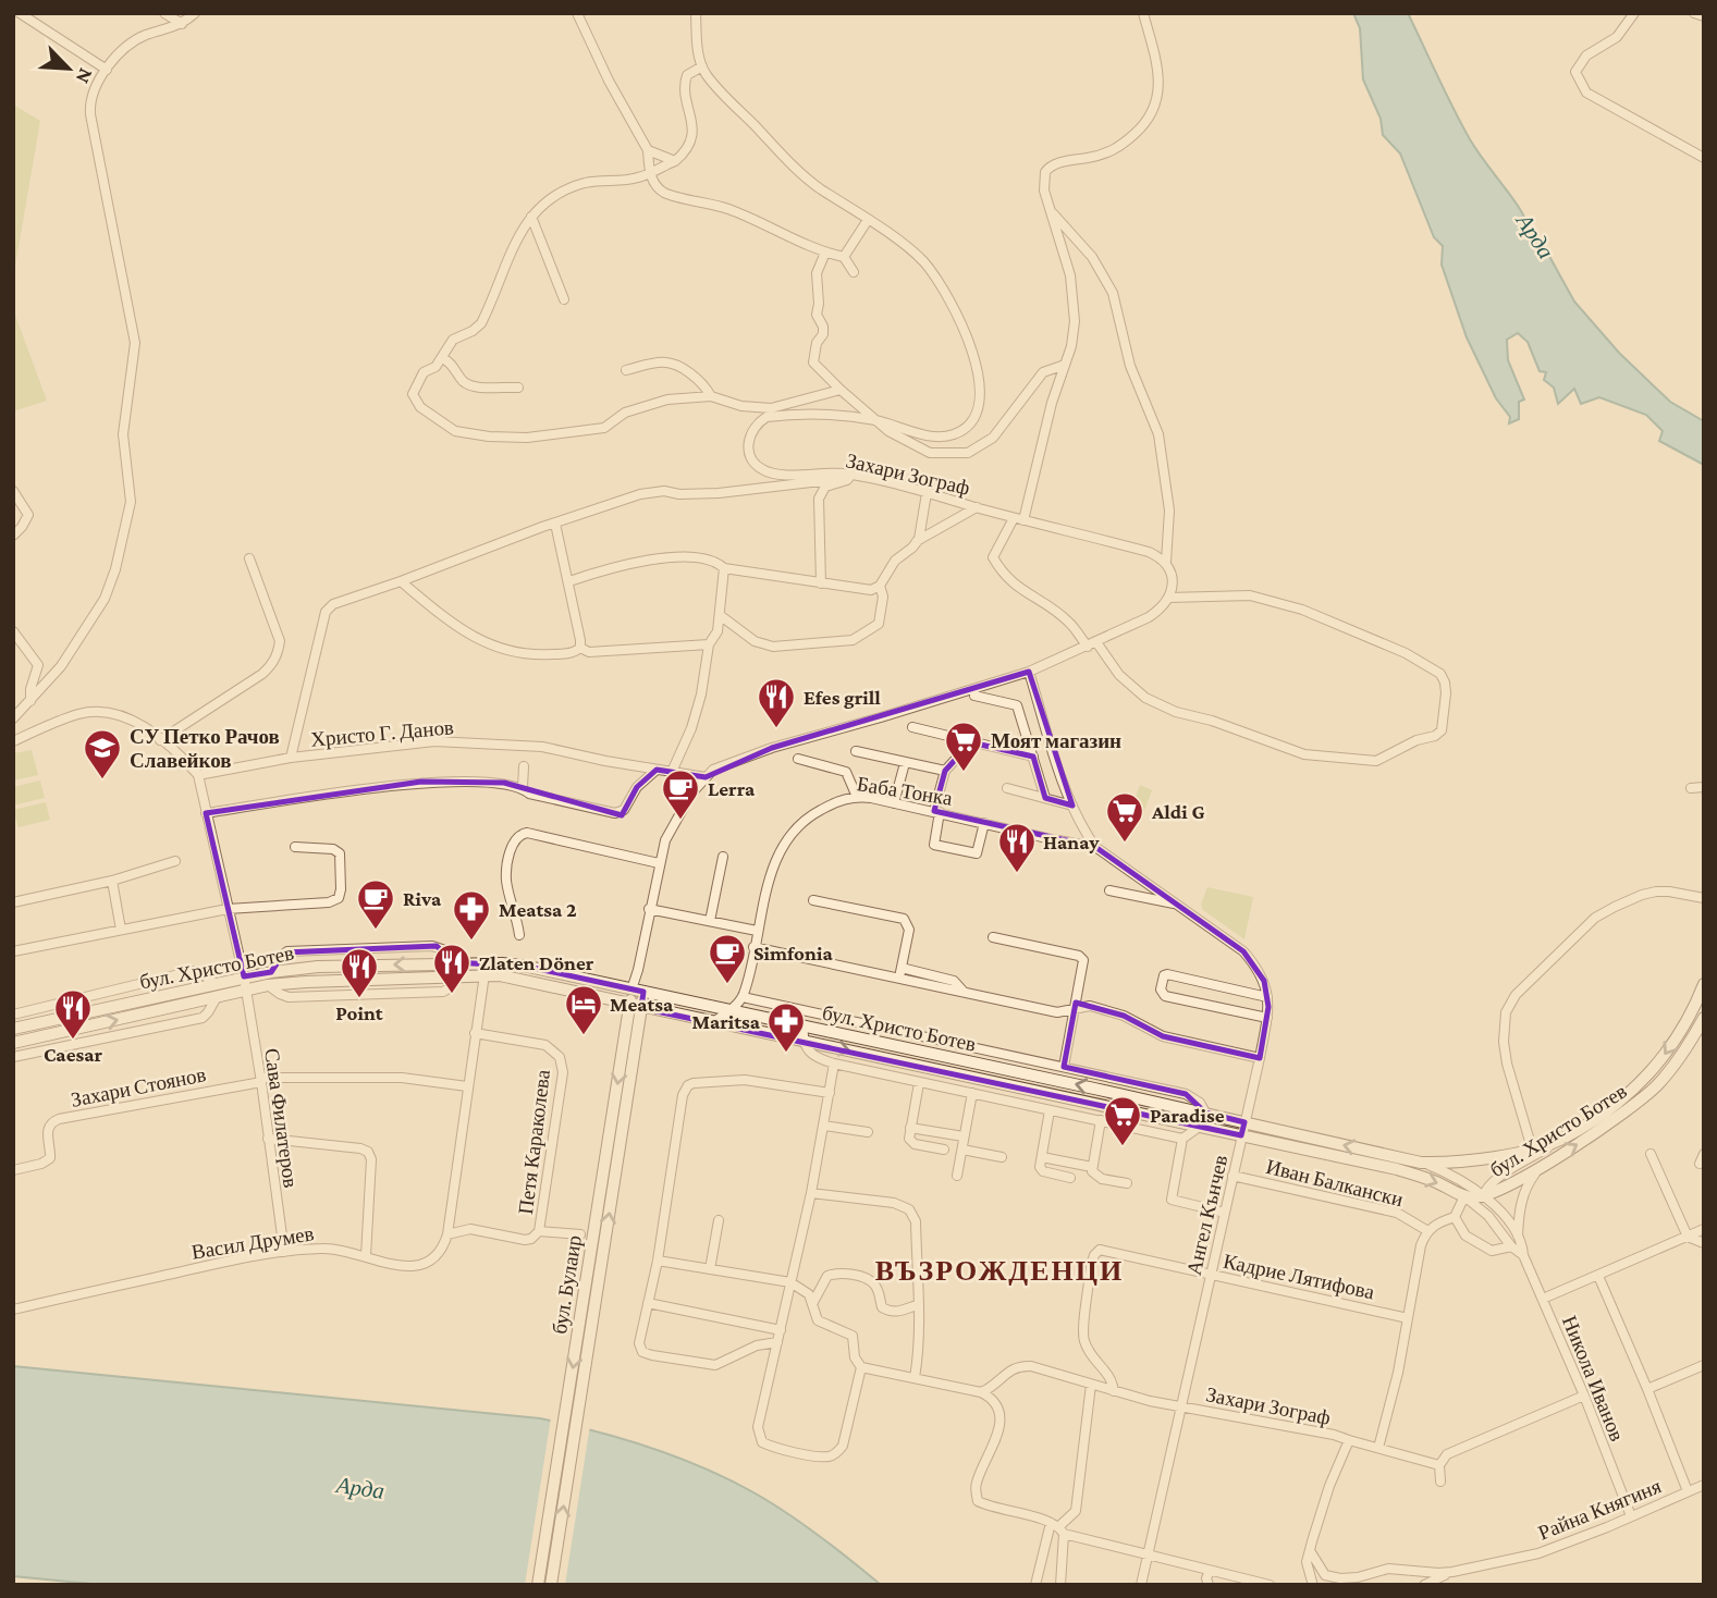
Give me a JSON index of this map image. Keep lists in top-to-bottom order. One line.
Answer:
{"streets":{"main road":["бул. Христо Ботев","бул. Булаир"],"street":["Захари Зограф","Христо Г. Данов","Баба Тонка","Захари Стоянов","Сава Филатеров","Петя Караколева","Иван Балкански","Ангел Кънчев","Васил Друмев","Кадрие Лятифова","Никола Иванов","Райна Княгиня"]},"crossings":[["Захари Зограф","Ангел Кънчев"],["Захари Зограф","Кадрие Лятифова"],["Христо Г. Данов","Сава Филатеров"],["Баба Тонка","Ангел Кънчев"],["бул. Христо Ботев","Сава Филатеров"],["бул. Христо Ботев","Ангел Кънчев"],["бул. Христо Ботев","бул. Булаир"],["Захари Стоянов","Сава Филатеров"],["Сава Филатеров","Васил Друмев"],["Иван Балкански","Ангел Кънчев"],["Ангел Кънчев","Кадрие Лятифова"],["Никола Иванов","Райна Княгиня"]],"districts":["ВЪЗРОЖДЕНЦИ"],"water":["Арда"],"places":{"restaurant":["Efes grill","Hanay","Zlaten Döner","Point","Caesar"],"supermarket":["Моят магазин","Aldi G","Paradise"],"school or university":["СУ Петко Рачов Славейков"],"cafe":["Lerra","Riva","Simfonia"],"pharmacy":["Meatsa 2","Maritsa"],"hotel":["Meatsa"]},"north":"bottom right"}
